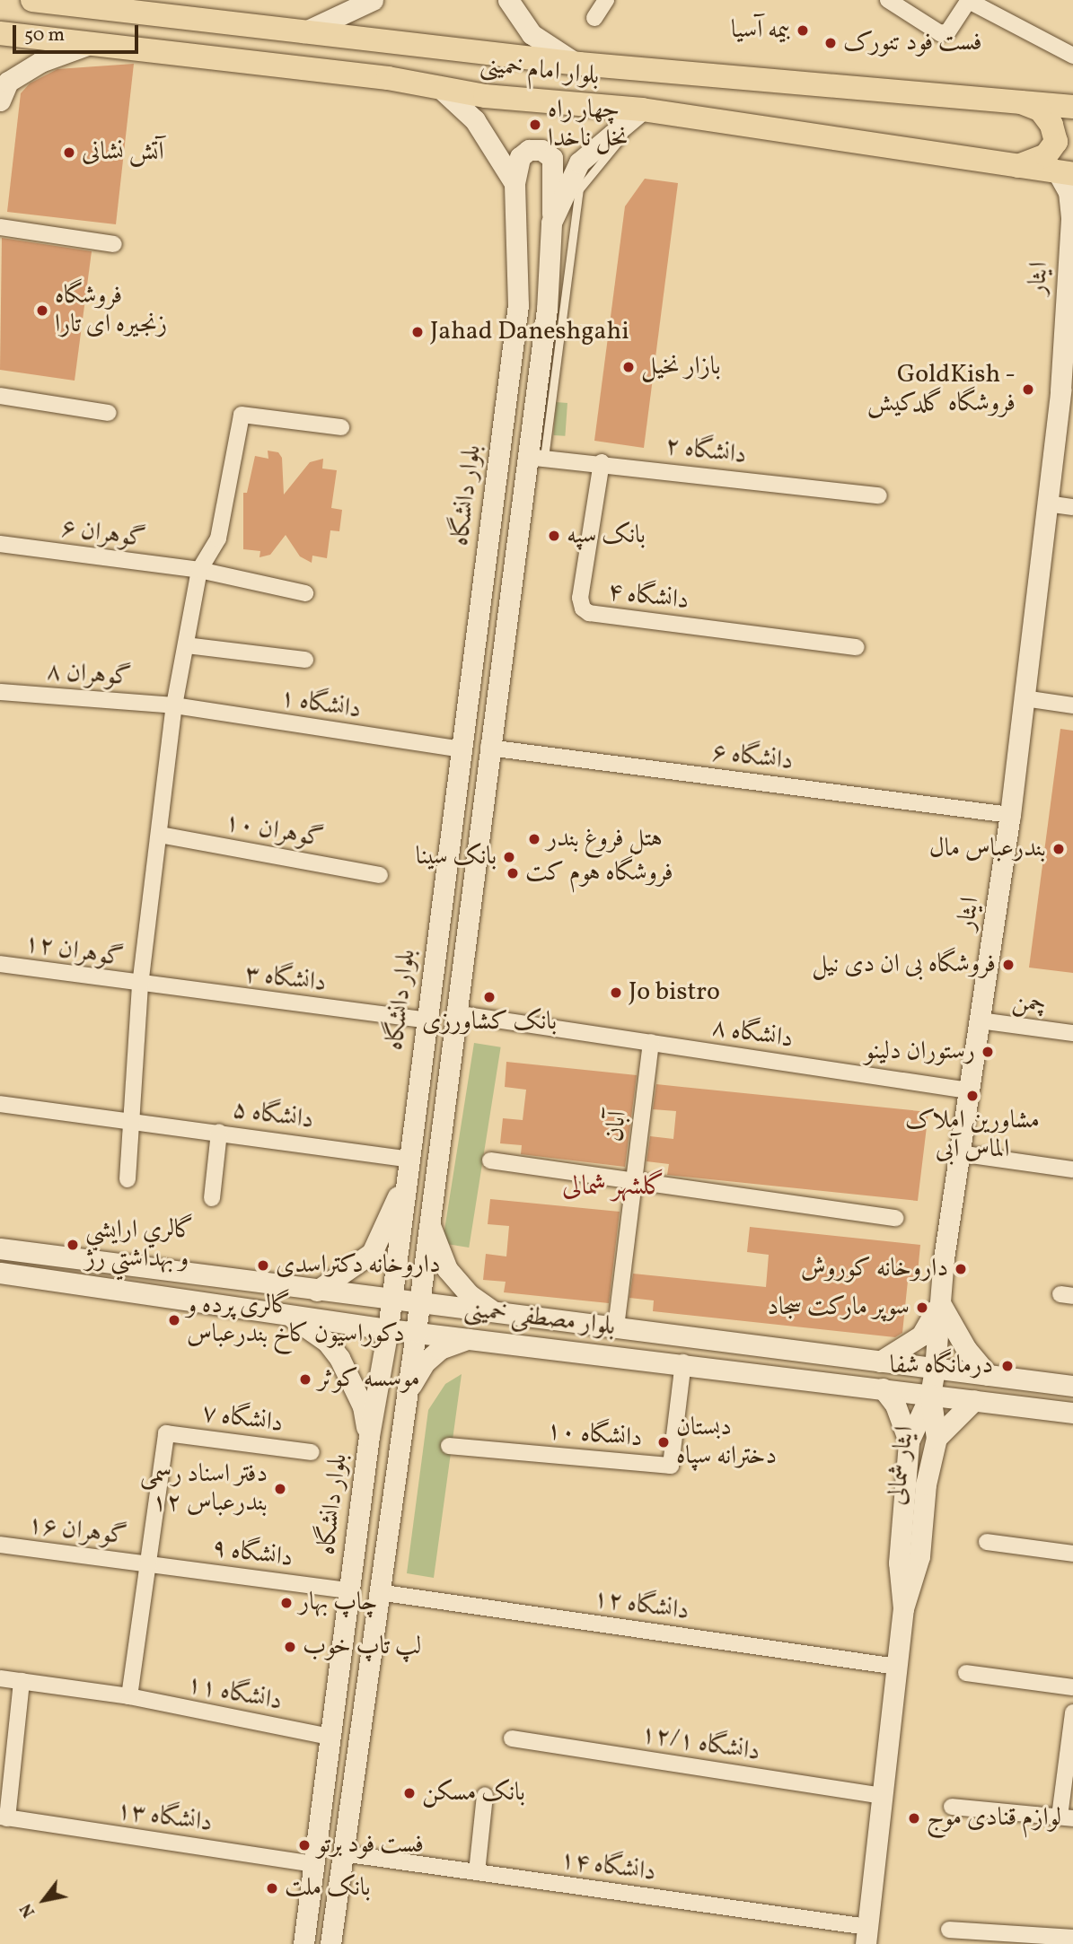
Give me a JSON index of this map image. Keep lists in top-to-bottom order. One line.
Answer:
{"streets":{"main road":["بلوار امام خمینی","ایثار","بلوار دانشگاه","بلوار مصطفی خمینی","ایثار شمالی"],"street":["دانشگاه ۲","گوهران ۶","دانشگاه ۴","گوهران ۸","دانشگاه ۱","دانشگاه ۶","گوهران ۱۰","گوهران ۱۲","دانشگاه ۳","چمن","دانشگاه ۸","دانشگاه ۵","آبان","دانشگاه ۷","دانشگاه ۱۰","گوهران ۱۶","دانشگاه ۹","دانشگاه ۱۲","دانشگاه ۱۱","دانشگاه ۱۲/۱","دانشگاه ۱۳","دانشگاه ۱۴"]},"crossings":[["بلوار امام خمینی","ایثار"],["ایثار","دانشگاه ۶"],["ایثار","چمن"],["ایثار","دانشگاه ۸"],["ایثار","بلوار مصطفی خمینی"],["ایثار","ایثار شمالی"],["دانشگاه ۲","دانشگاه ۴"],["بلوار دانشگاه","دانشگاه ۱"],["بلوار دانشگاه","دانشگاه ۳"],["بلوار دانشگاه","دانشگاه ۵"],["بلوار دانشگاه","بلوار مصطفی خمینی"],["بلوار دانشگاه","دانشگاه ۹"],["بلوار دانشگاه","دانشگاه ۱۱"],["بلوار دانشگاه","دانشگاه ۱۳"],["گوهران ۸","دانشگاه ۱"],["گوهران ۱۲","دانشگاه ۳"],["دانشگاه ۸","آبان"],["آبان","بلوار مصطفی خمینی"],["بلوار مصطفی خمینی","دانشگاه ۱۰"],["بلوار مصطفی خمینی","ایثار شمالی"],["دانشگاه ۷","گوهران ۱۶"],["دانشگاه ۷","دانشگاه ۹"],["ایثار شمالی","دانشگاه ۱۲"],["ایثار شمالی","دانشگاه ۱۲/۱"],["ایثار شمالی","دانشگاه ۱۴"],["گوهران ۱۶","دانشگاه ۹"]],"districts":["گلشهر شمالی"],"places":["بیمه آسیا","فست فود تنورک","چهار راه نخل ناخدا","آتش نشانی","فروشگاه زنجیره ای تارا","Jahad Daneshgahi","بازار نخیل","GoldKish - فروشگاه گلدکیش","بانک سپه","هتل فروغ بندر","بندرعباس مال","بانک سینا","فروشگاه هوم کت","فروشگاه بی ان دی نیل","Jo bistro","بانک کشاورزی","رستوران دلینو","مشاورین املاک الماس آبی","گالري ارايشي و بهداشتي رژ","داروخانه دکتراسدی","داروخانه کوروش","سوپر مارکت سجاد","گالری پرده و دکوراسیون کاخ بندرعباس","درمانگاه شفا","موسسه کوثر","دبستان دخترانه سپاه","دفتر اسناد رسمی ۱۲ بندرعباس","چاپ بهار","لپ تاپ خوب","بانک مسکن","لوازم قنادی موج","فست فود برتو","بانک ملت"],"scale_bar":"50 m","north":"bottom left"}
